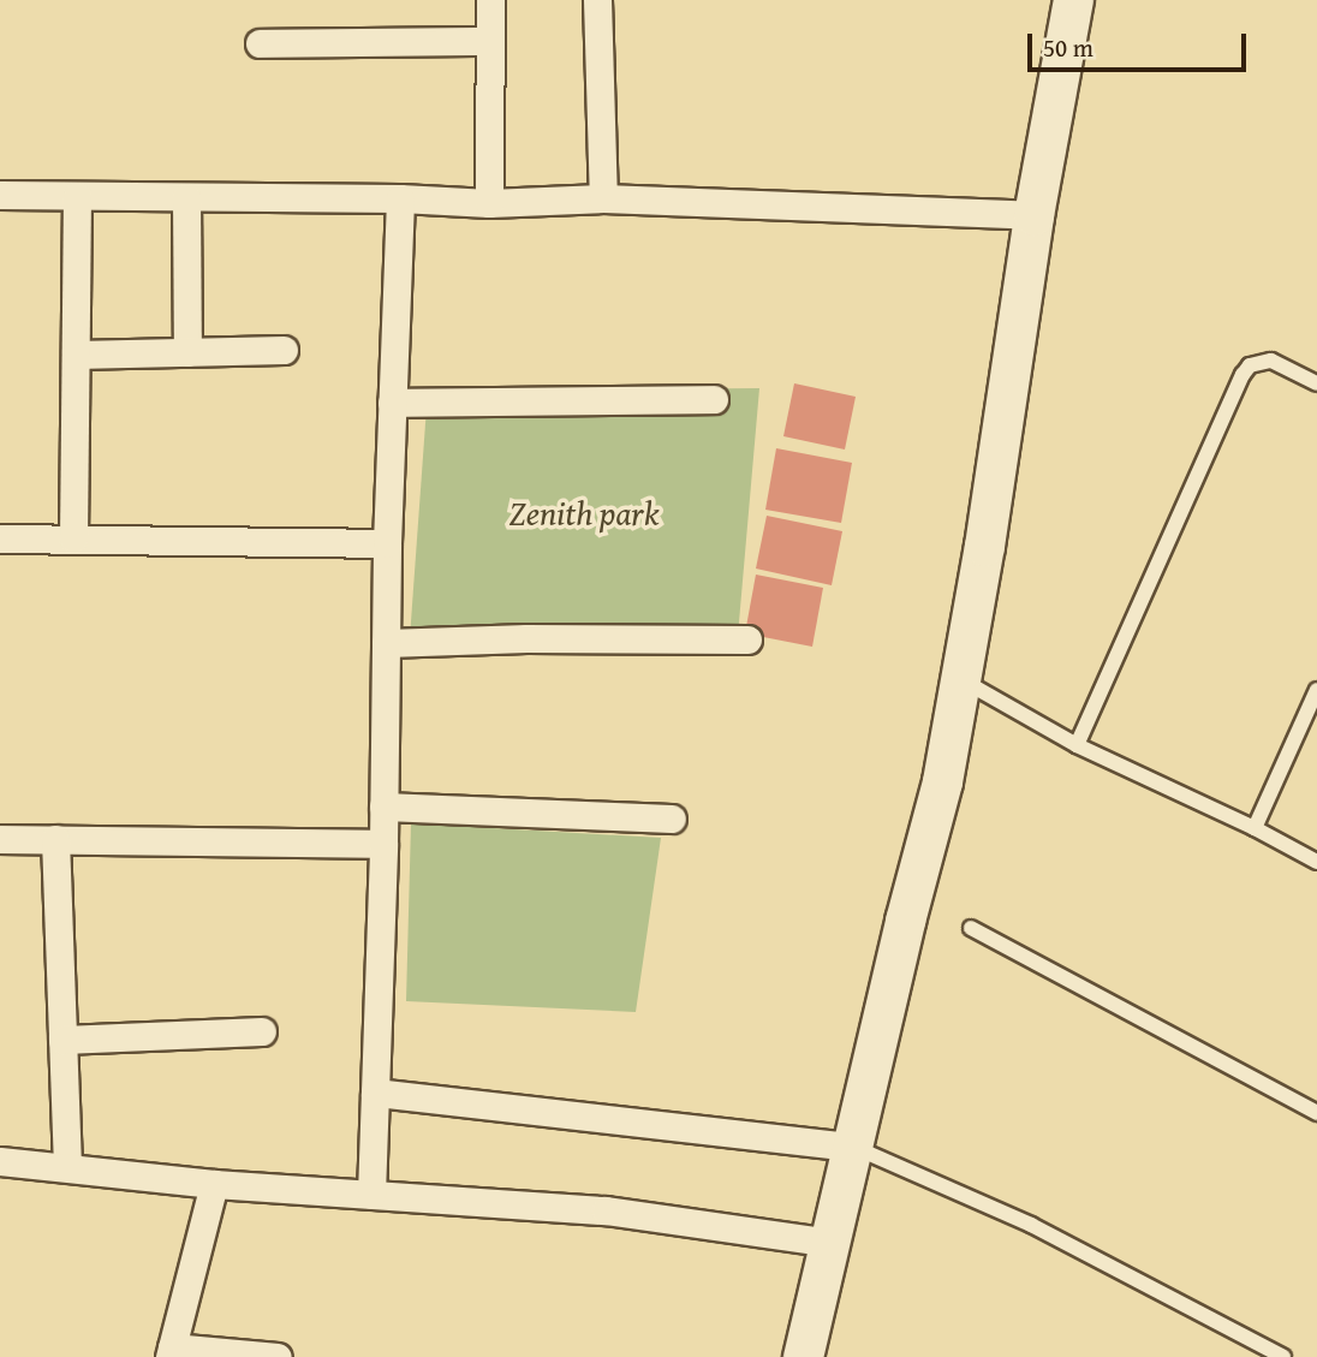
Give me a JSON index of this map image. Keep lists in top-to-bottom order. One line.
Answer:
{"parks":["Zenith park"],"scale_bar":"50 m"}
